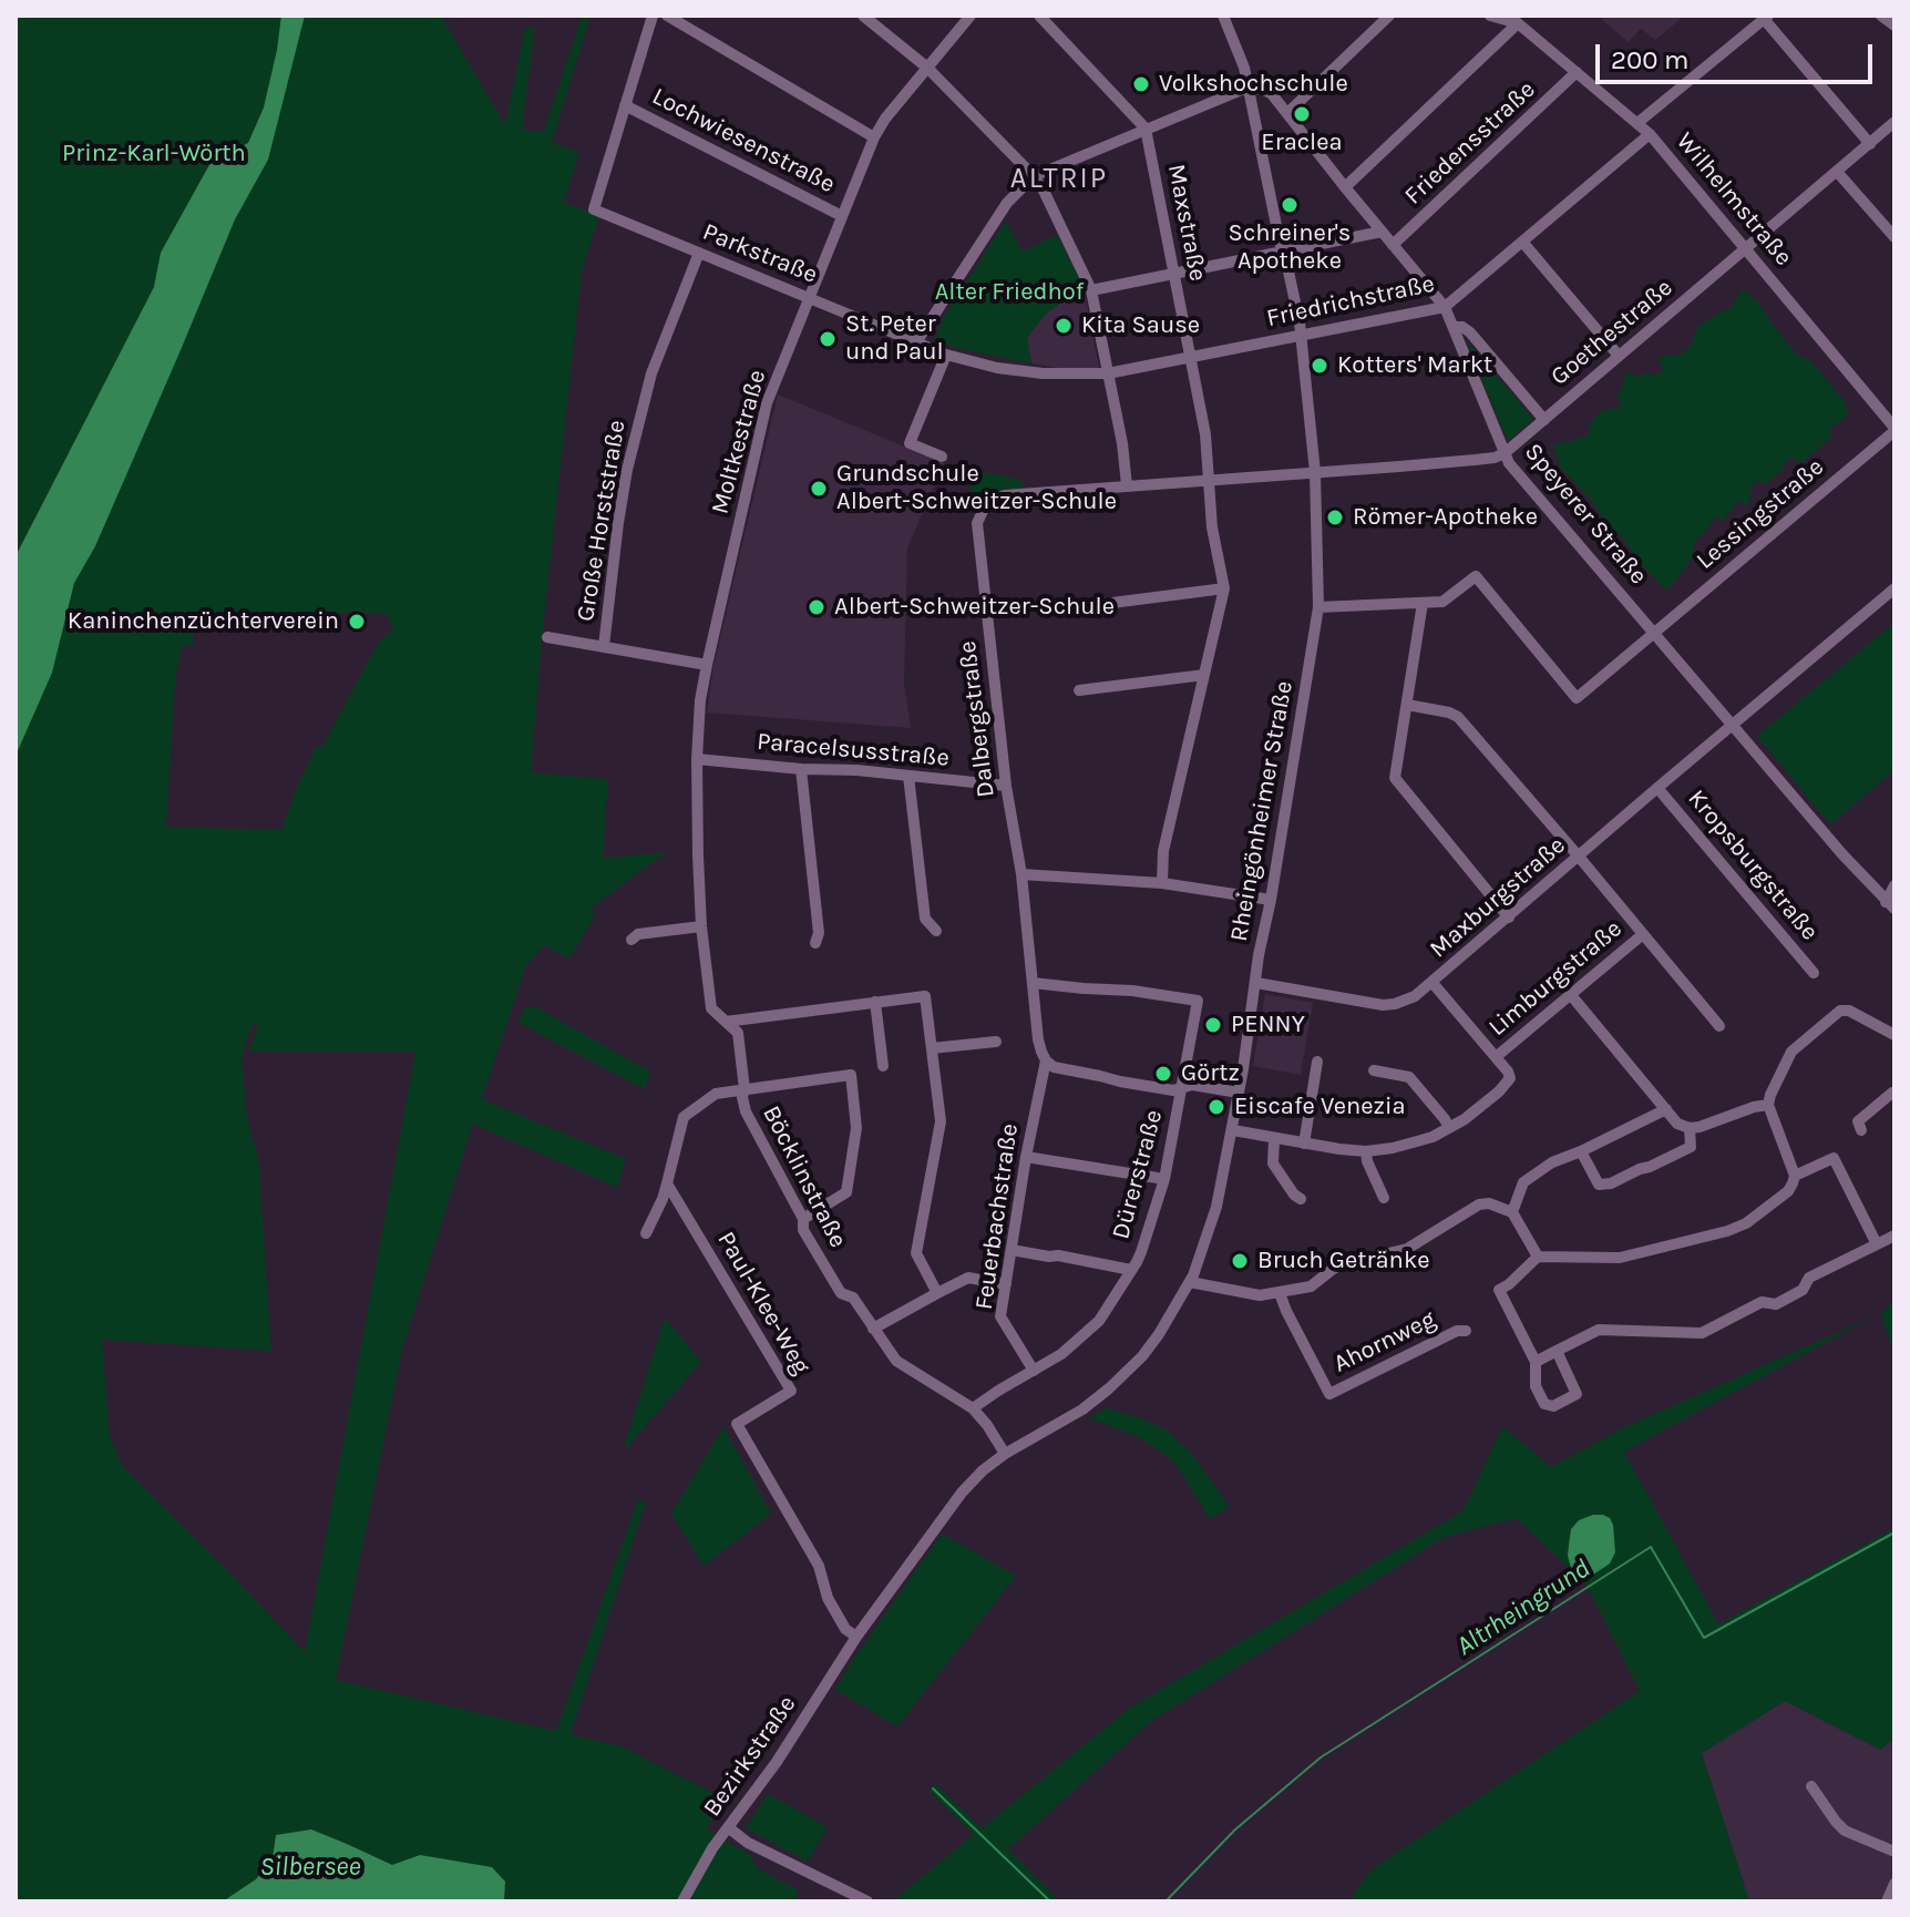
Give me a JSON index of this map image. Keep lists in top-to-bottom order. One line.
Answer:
{"streets":{"street":["Lochwiesenstraße","Friedensstraße","Wilhelmstraße","Maxstraße","Parkstraße","Friedrichstraße","Goethestraße","Moltkestraße","Speyerer Straße","Lessingstraße","Große Horststraße","Dalbergstraße","Paracelsusstraße","Rheingönheimer Straße","Kropsburgstraße","Maxburgstraße","Limburgstraße","Dürerstraße","Böcklinstraße","Feuerbachstraße","Paul-Klee-Weg","Ahornweg","Bezirkstraße"]},"crossings":[["Lochwiesenstraße","Parkstraße"],["Lochwiesenstraße","Moltkestraße"],["Friedensstraße","Wilhelmstraße"],["Friedensstraße","Speyerer Straße"],["Wilhelmstraße","Friedrichstraße"],["Wilhelmstraße","Goethestraße"],["Wilhelmstraße","Lessingstraße"],["Maxstraße","Friedrichstraße"],["Maxstraße","Dalbergstraße"],["Parkstraße","Friedrichstraße"],["Parkstraße","Moltkestraße"],["Parkstraße","Große Horststraße"],["Friedrichstraße","Speyerer Straße"],["Friedrichstraße","Rheingönheimer Straße"],["Goethestraße","Speyerer Straße"],["Goethestraße","Dalbergstraße"],["Goethestraße","Rheingönheimer Straße"],["Moltkestraße","Paracelsusstraße"],["Moltkestraße","Böcklinstraße"],["Speyerer Straße","Lessingstraße"],["Speyerer Straße","Rheingönheimer Straße"],["Speyerer Straße","Maxburgstraße"],["Dalbergstraße","Paracelsusstraße"],["Dalbergstraße","Rheingönheimer Straße"],["Dalbergstraße","Dürerstraße"],["Dalbergstraße","Feuerbachstraße"],["Rheingönheimer Straße","Maxburgstraße"],["Rheingönheimer Straße","Böcklinstraße"],["Rheingönheimer Straße","Bezirkstraße"],["Kropsburgstraße","Maxburgstraße"],["Dürerstraße","Böcklinstraße"],["Dürerstraße","Feuerbachstraße"],["Böcklinstraße","Bezirkstraße"],["Paul-Klee-Weg","Bezirkstraße"]],"districts":["ALTRIP"],"water":["Altrheingrund","Silbersee"],"parks":["Prinz-Karl-Wörth","Alter Friedhof"],"places":["Volkshochschule","Eraclea","Schreiner's Apotheke","Kita Sause","St. Peter und Paul","Kotters' Markt","Grundschule Albert-Schweitzer-Schule","Römer-Apotheke","Albert-Schweitzer-Schule","Kaninchenzüchterverein","PENNY","Görtz","Eiscafe Venezia","Bruch Getränke"],"scale_bar":"200 m"}
